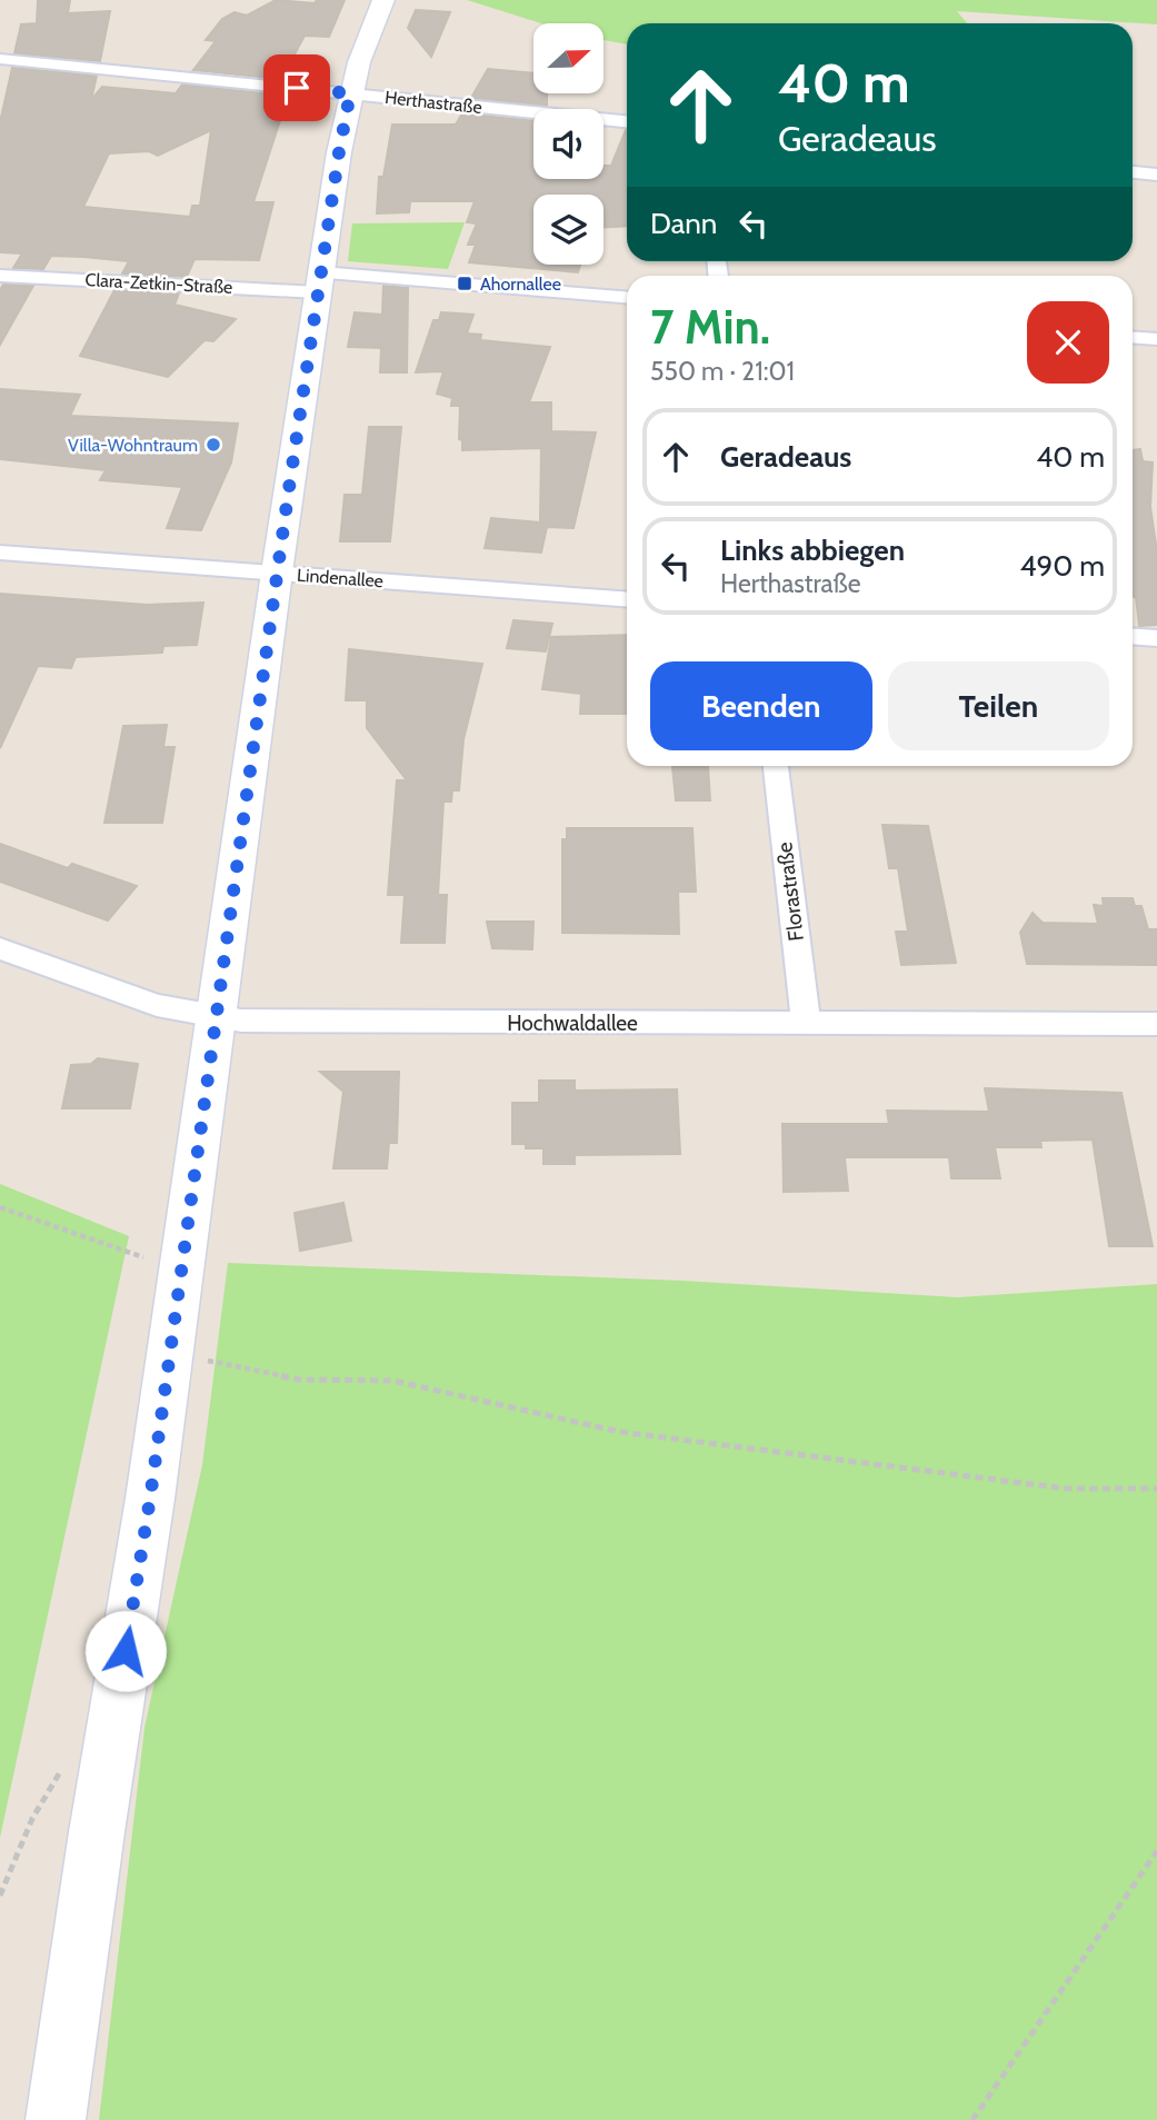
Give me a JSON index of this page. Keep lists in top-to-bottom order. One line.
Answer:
{"streets":{"street":["Herthastraße","Clara-Zetkin-Straße","Lindenallee","Florastraße","Hochwaldallee"]},"crossings":[["Florastraße","Hochwaldallee"]],"places":{"transit":["Ahornallee"],"other":["Villa-Wohntraum"]},"north":"right","page":{"turn":["40 m","Geradeaus"],"then":"Dann","heading":["7 Min.","550 m · 21:01"],"list":[{"name":"Geradeaus","value":"40 m"},{"name":"Links abbiegen","note":"Herthastraße","value":"490 m"}],"buttons":["Beenden","Teilen"]}}
